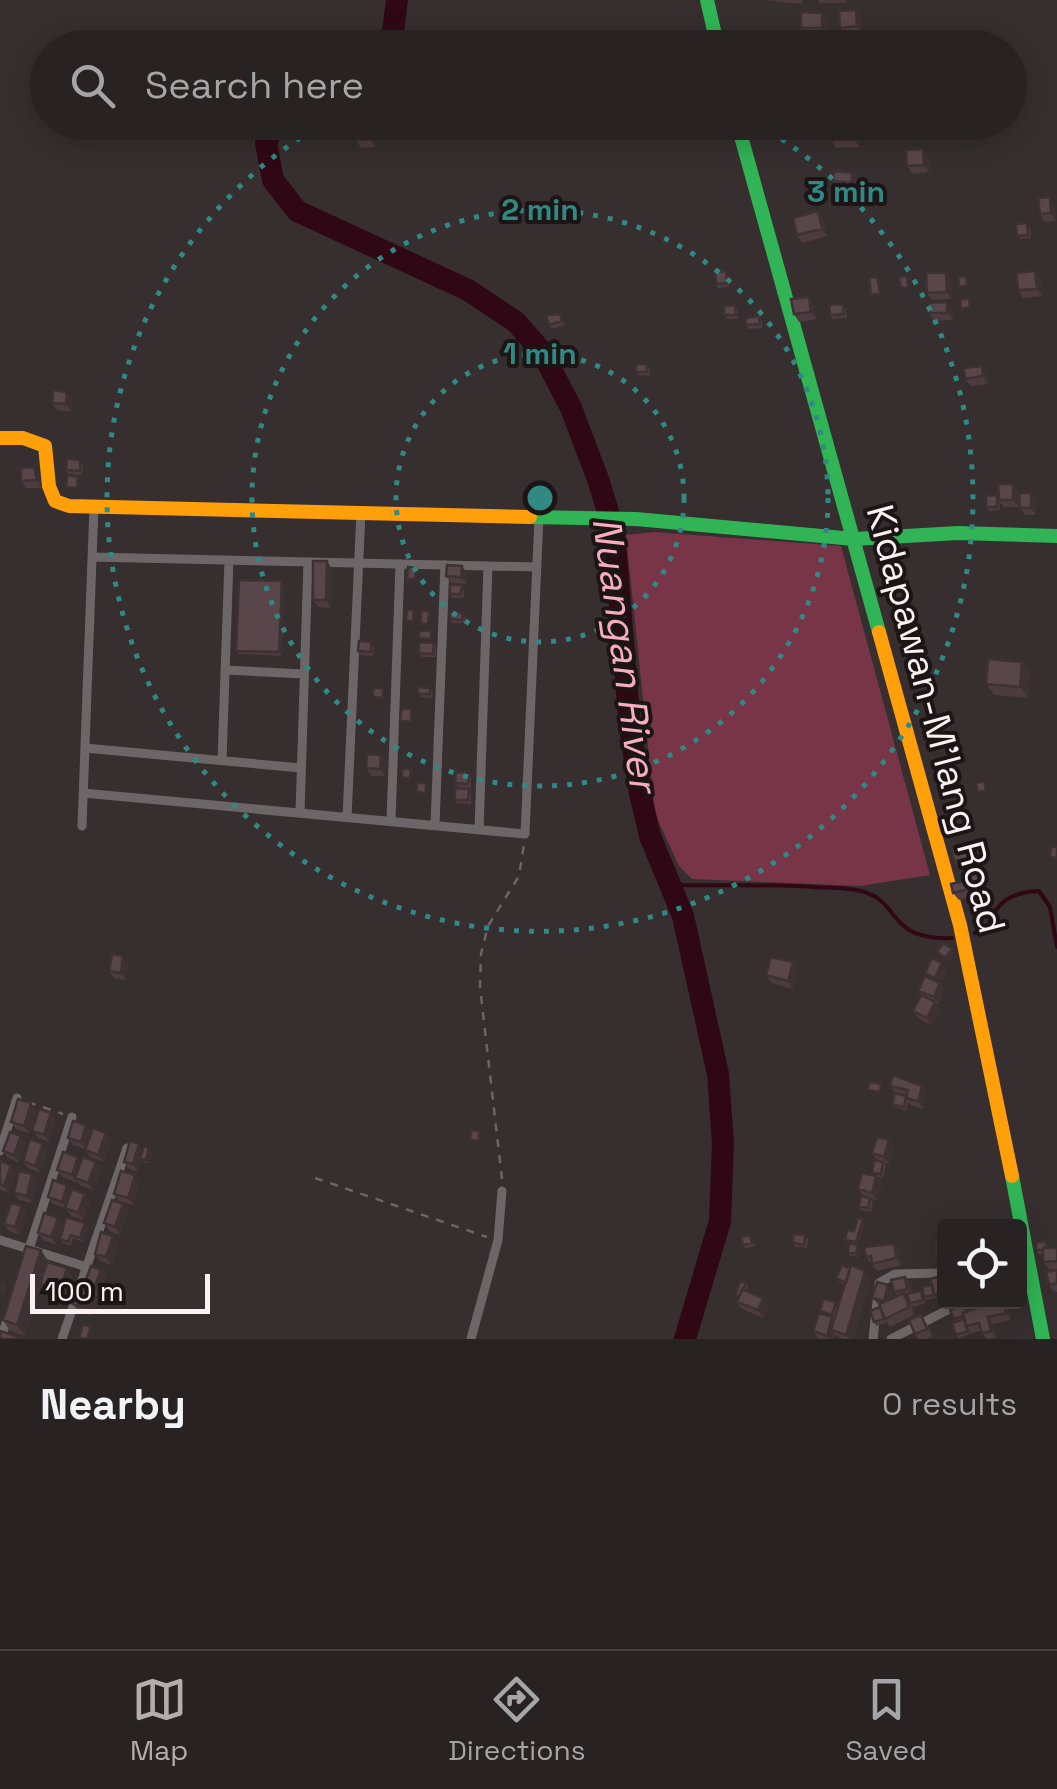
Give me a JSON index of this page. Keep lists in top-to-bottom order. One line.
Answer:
{"streets":{"main road":["Kidapawan-M'lang Road"]},"water":["Nuangan River"],"scale_bar":"100 m","page":{"search":"Search here","scale":"100 m","heading":["Nearby","0 results"],"nav":["Map","Directions","Saved"]},"rings":["3 min","2 min","1 min"]}
